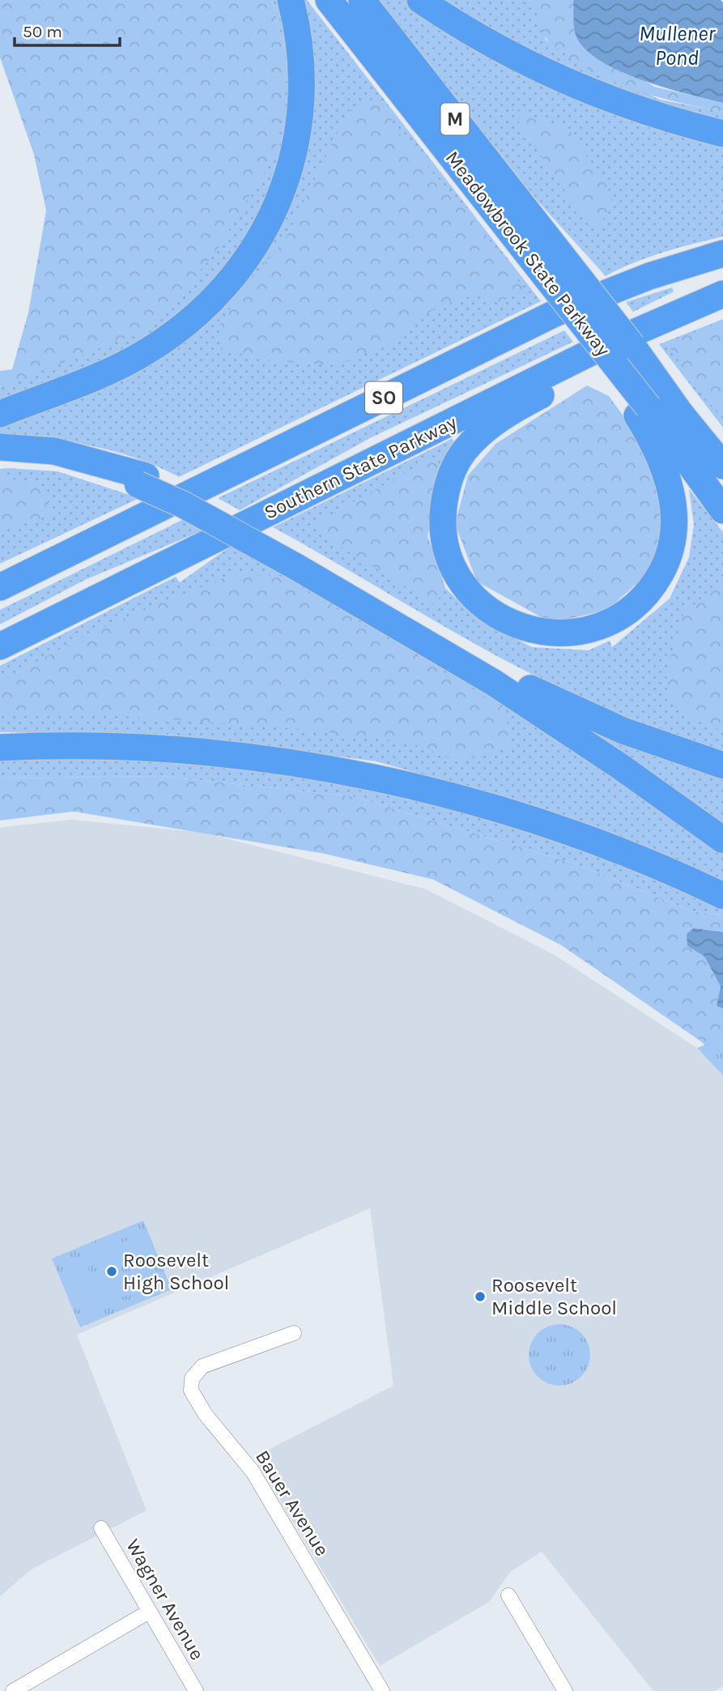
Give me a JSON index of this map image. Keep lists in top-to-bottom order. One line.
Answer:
{"streets":{"highway":["M","Meadowbrook State Parkway","SO","Southern State Parkway"],"street":["Bauer Avenue","Wagner Avenue"]},"water":["Mullener Pond"],"places":["Roosevelt High School","Roosevelt Middle School"],"scale_bar":"50 m"}
